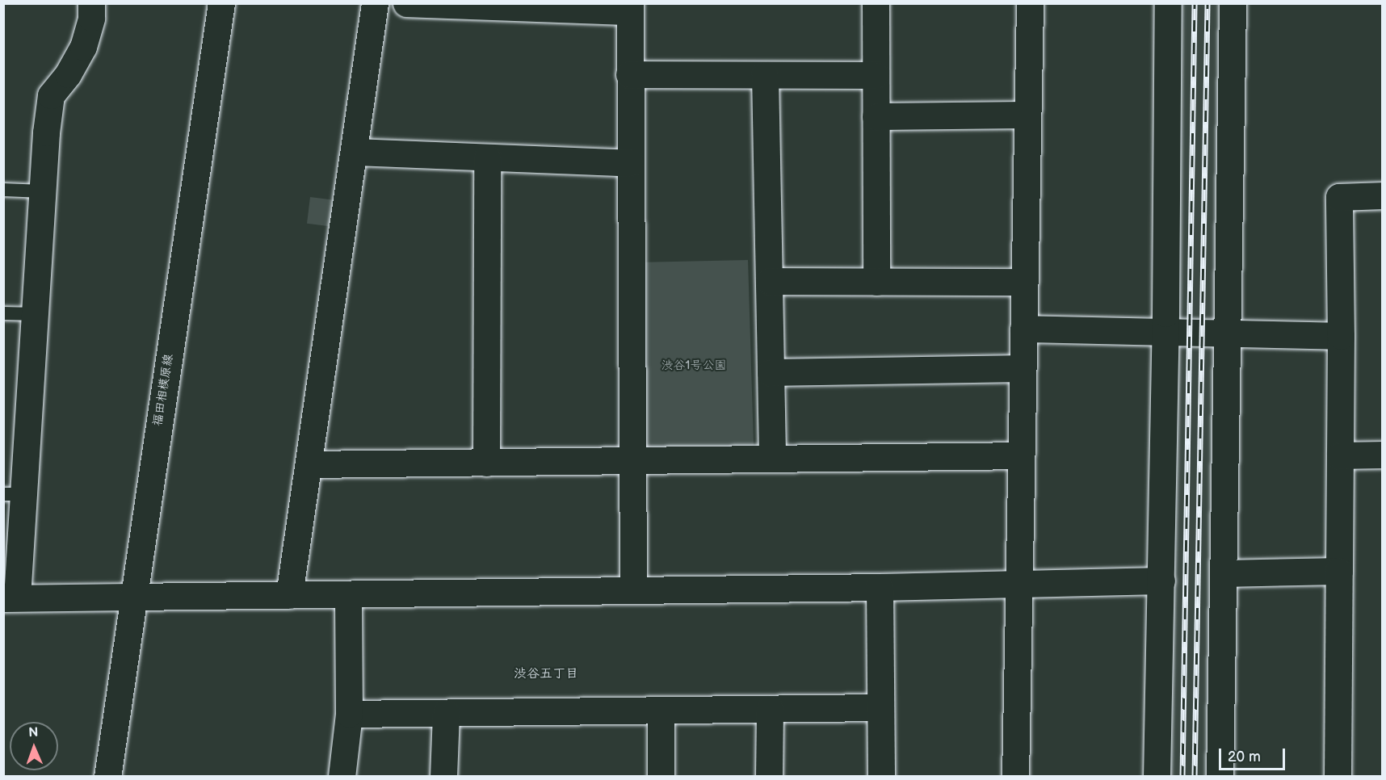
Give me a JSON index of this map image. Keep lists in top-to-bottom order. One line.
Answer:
{"streets":{"street":["福田相模原線"]},"districts":["渋谷五丁目"],"parks":["渋谷1号公園"],"scale_bar":"20 m","north":"top"}
